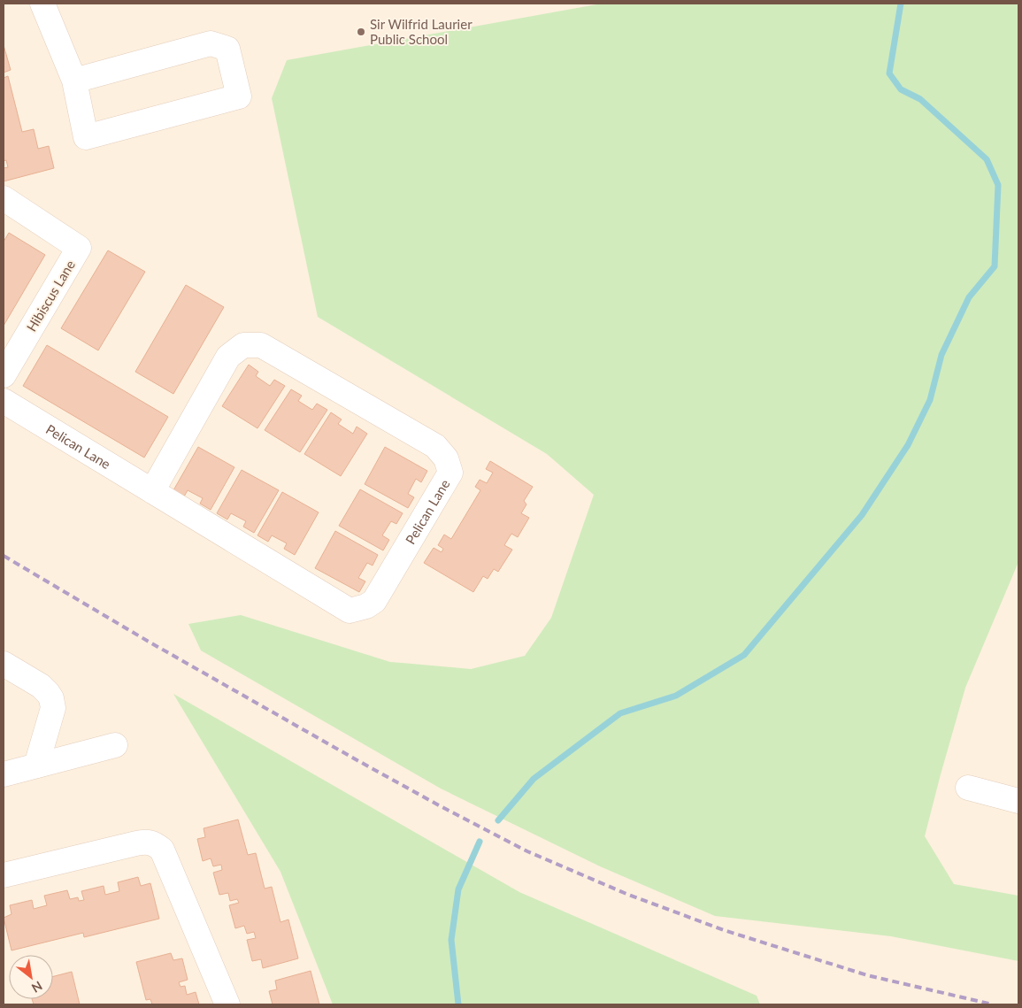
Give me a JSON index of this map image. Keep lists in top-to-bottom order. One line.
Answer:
{"streets":{"street":["Hibiscus Lane","Pelican Lane"]},"places":["Sir Wilfrid Laurier Public School"],"north":"bottom right"}
